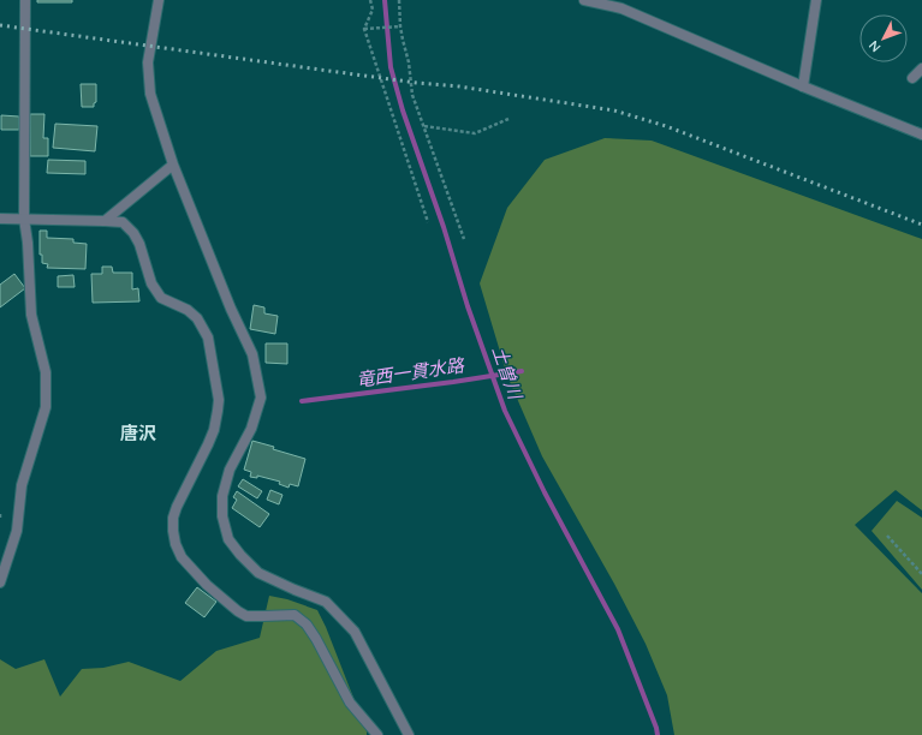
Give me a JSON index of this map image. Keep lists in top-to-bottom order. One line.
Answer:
{"districts":["唐沢"],"water":["竜西一貫水路","土曽川"],"north":"bottom left"}
